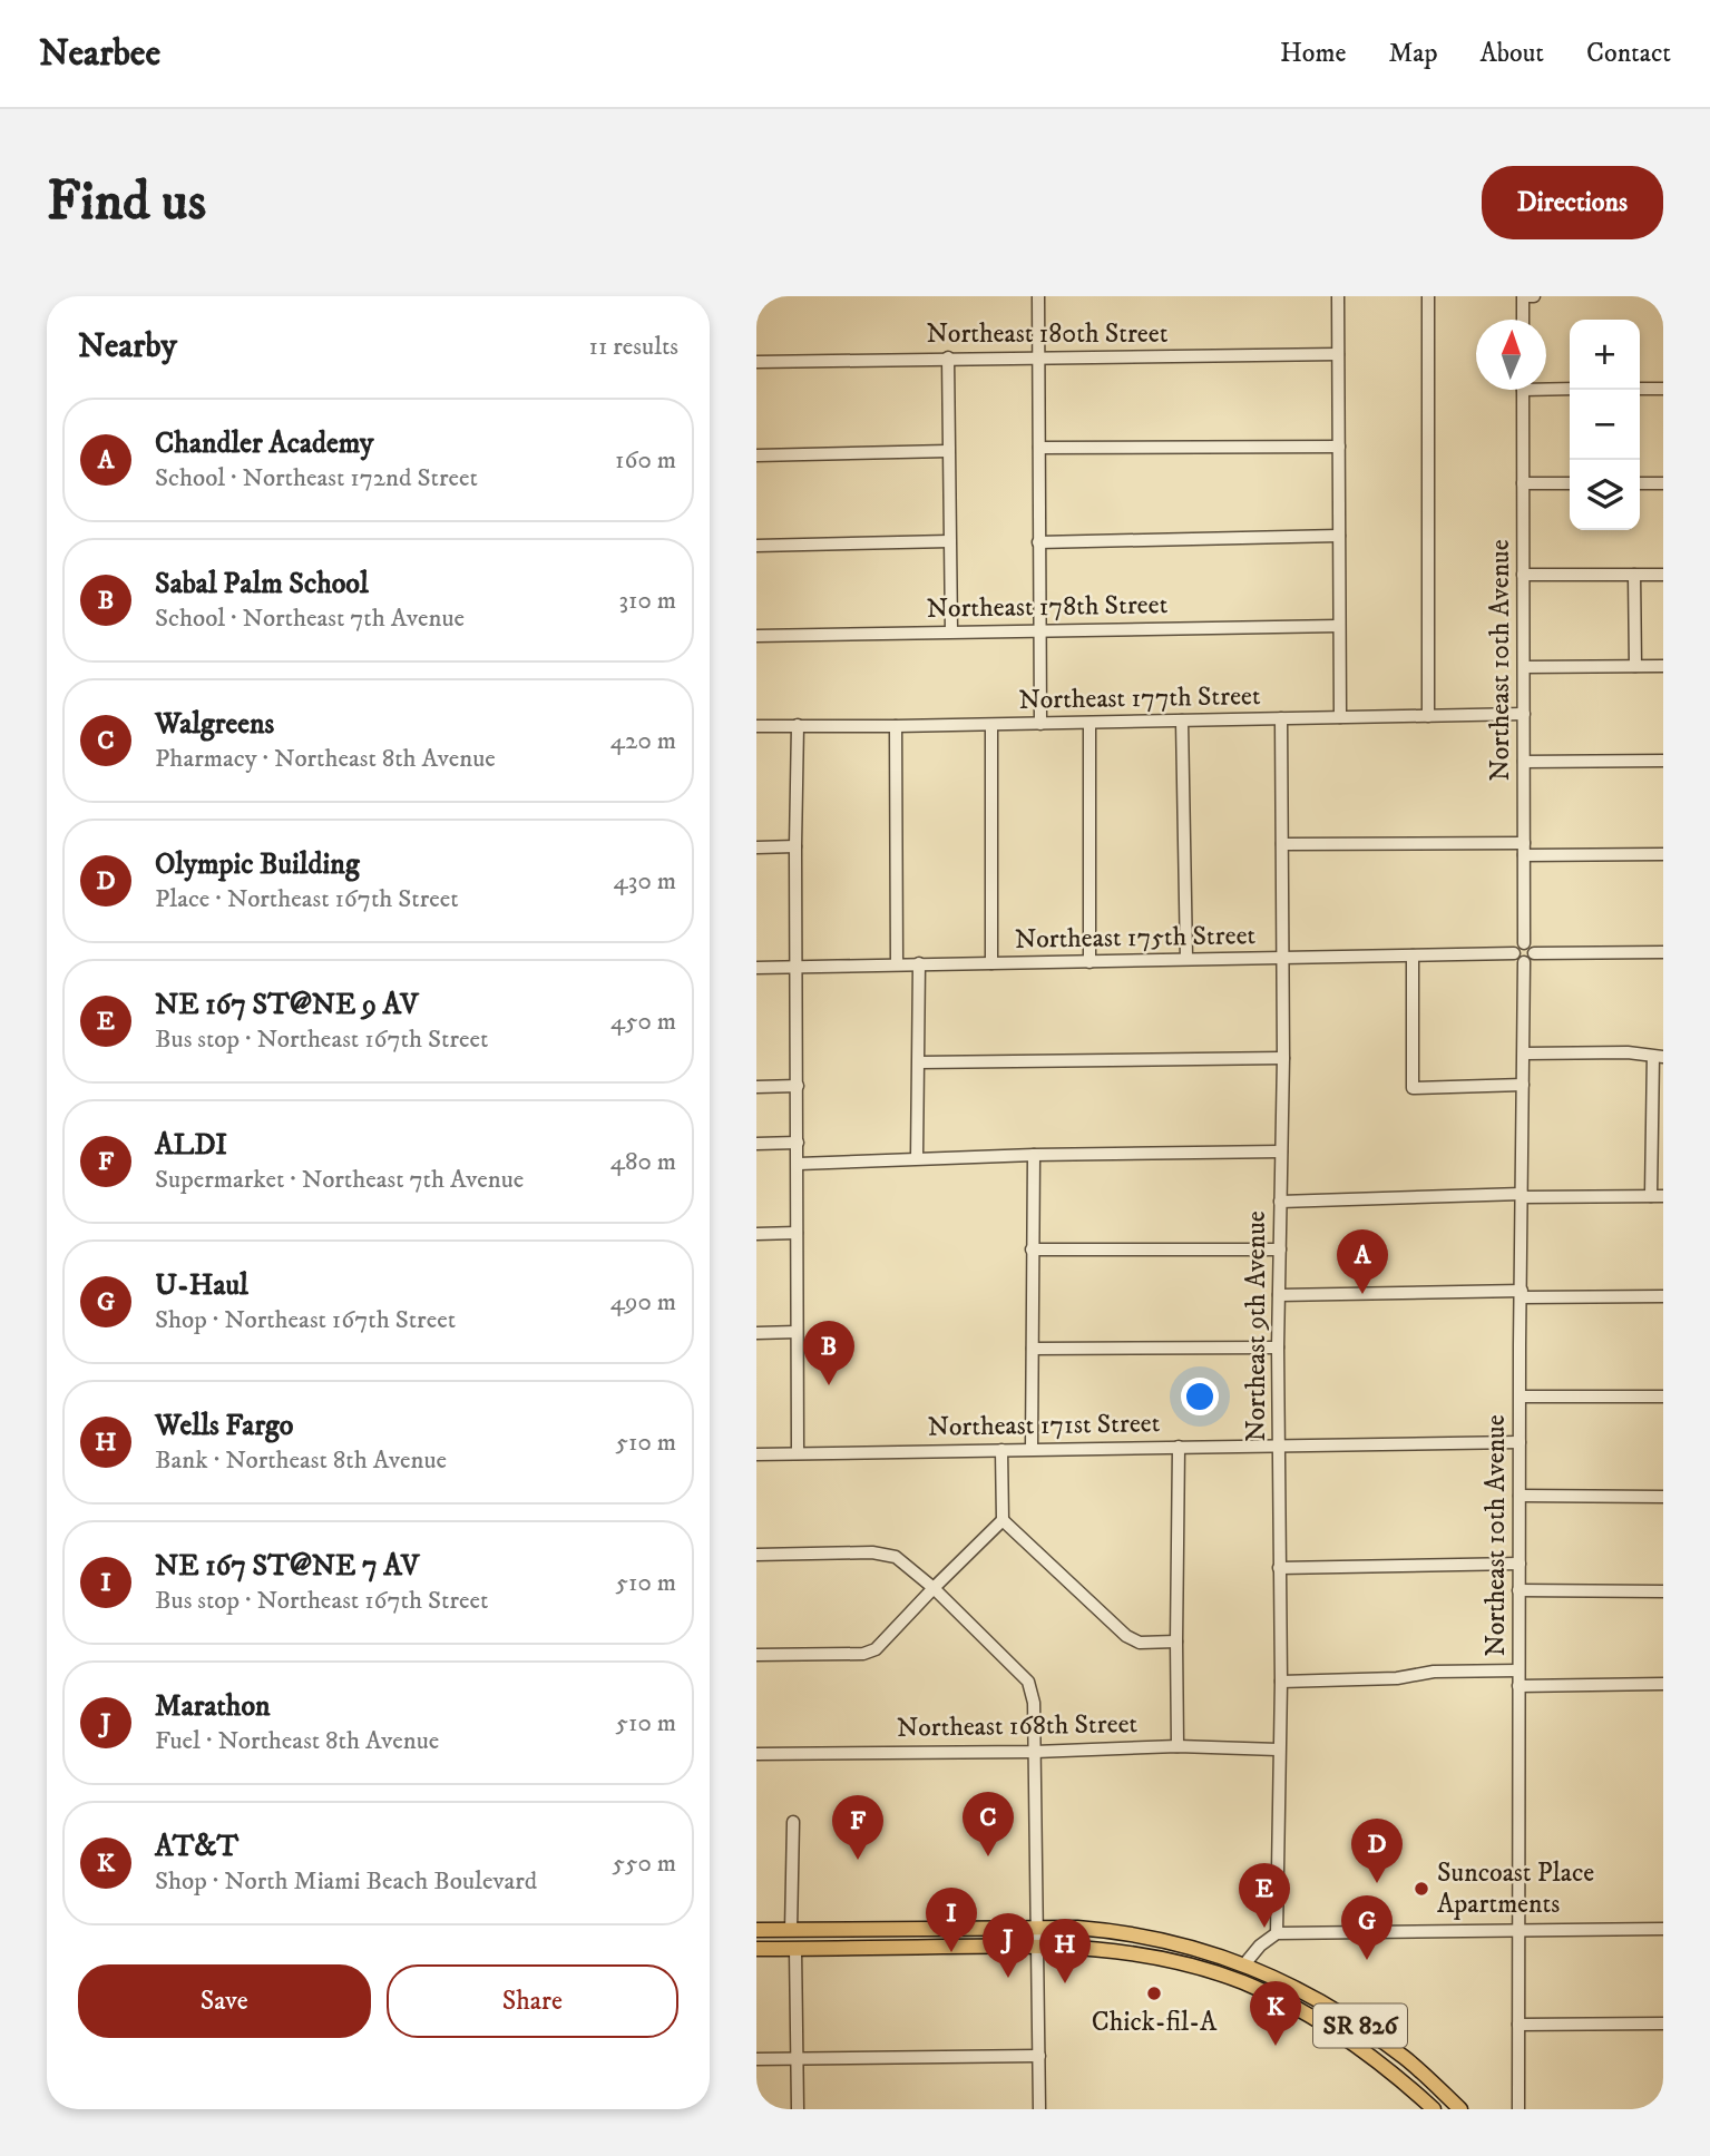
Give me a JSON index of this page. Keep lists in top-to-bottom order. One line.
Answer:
{"streets":{"main road":["SR 826"],"street":["Northeast 180th Street","Northeast 178th Street","Northeast 10th Avenue","Northeast 177th Street","Northeast 175th Street","Northeast 9th Avenue","Northeast 171st Street","Northeast 168th Street"]},"crossings":[["Northeast 10th Avenue","Northeast 177th Street"],["Northeast 10th Avenue","Northeast 175th Street"],["Northeast 10th Avenue","Northeast 171st Street"],["Northeast 177th Street","Northeast 9th Avenue"],["Northeast 175th Street","Northeast 9th Avenue"],["Northeast 9th Avenue","Northeast 171st Street"],["Northeast 9th Avenue","Northeast 168th Street"]],"places":["Suncoast Place Apartments","Chick-fil-A"],"north":"top","page":{"header":"Nearbee","nav":["Home","Map","About","Contact"],"buttons":["Directions",["Save","Share"]],"title":"Find us","heading":["Nearby","11 results"],"map_buttons":["+","−"],"list":[{"mark":"A","name":"Chandler Academy","note":"School · Northeast 172nd Street","value":"160 m"},{"mark":"B","name":"Sabal Palm School","note":"School · Northeast 7th Avenue","value":"310 m"},{"mark":"C","name":"Walgreens","note":"Pharmacy · Northeast 8th Avenue","value":"420 m"},{"mark":"D","name":"Olympic Building","note":"Place · Northeast 167th Street","value":"430 m"},{"mark":"E","name":"NE 167 ST@NE 9 AV","note":"Bus stop · Northeast 167th Street","value":"450 m"},{"mark":"F","name":"ALDI","note":"Supermarket · Northeast 7th Avenue","value":"480 m"},{"mark":"G","name":"U-Haul","note":"Shop · Northeast 167th Street","value":"490 m"},{"mark":"H","name":"Wells Fargo","note":"Bank · Northeast 8th Avenue","value":"510 m"},{"mark":"I","name":"NE 167 ST@NE 7 AV","note":"Bus stop · Northeast 167th Street","value":"510 m"},{"mark":"J","name":"Marathon","note":"Fuel · Northeast 8th Avenue","value":"510 m"},{"mark":"K","name":"AT&T","note":"Shop · North Miami Beach Boulevard","value":"550 m"}],"pins":["A","B","C","F","D","E","I","G","J","H","K"]}}
